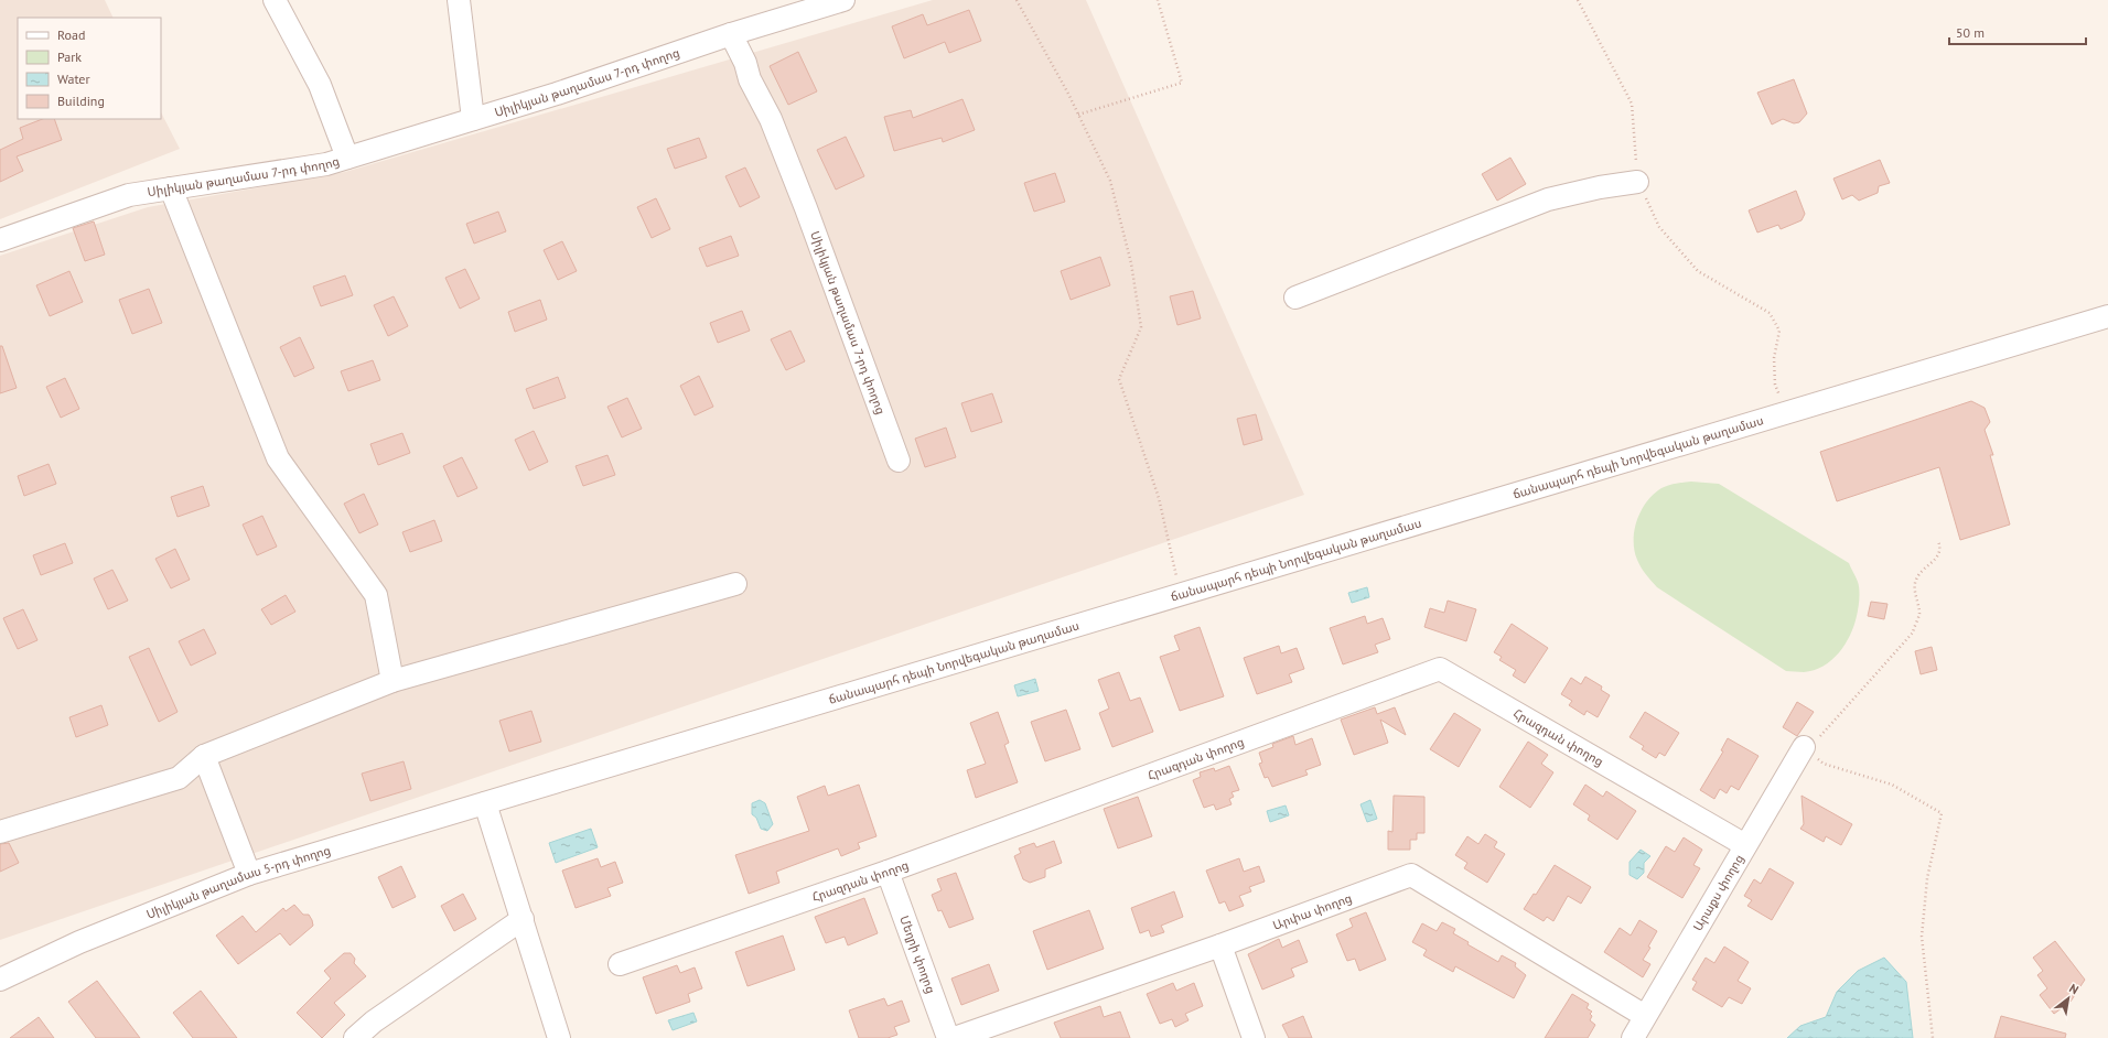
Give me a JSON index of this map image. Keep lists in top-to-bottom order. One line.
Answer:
{"streets":{"street":["Սիլիկյան թաղամաս 7-րդ փողոց","ճանապարհ դեպի Նորվեգական թաղամաս","Հրազդան փողոց","Սիլիկյան թաղամաս 5-րդ փողոց","Արաքս փողոց","Արփա փողոց","Մեղրի փողոց"]},"crossings":[["ճանապարհ դեպի Նորվեգական թաղամաս","Սիլիկյան թաղամաս 5-րդ փողոց"],["Հրազդան փողոց","Արաքս փողոց"],["Հրազդան փողոց","Մեղրի փողոց"],["Արաքս փողոց","Արփա փողոց"]],"legend":["Road","Park","Water","Building"],"scale_bar":"50 m","north":"top right"}
